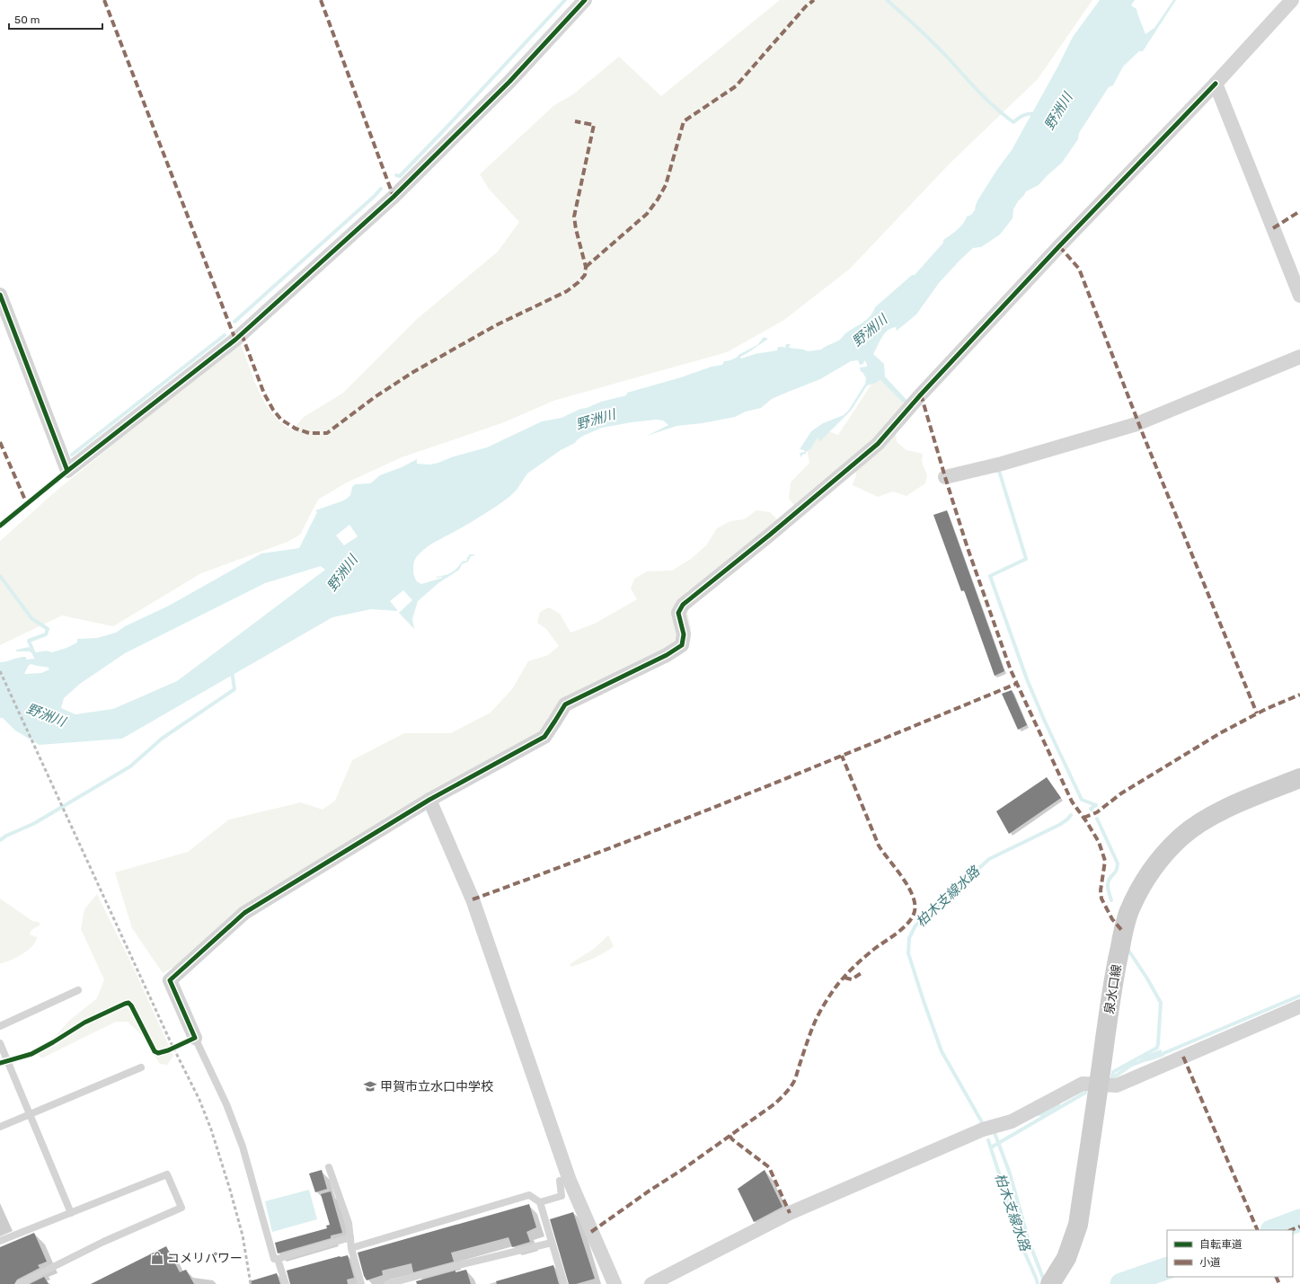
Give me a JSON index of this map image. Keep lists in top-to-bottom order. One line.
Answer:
{"streets":{"main road":["泉水口線"]},"water":["野洲川","柏木支線水路"],"places":{"school or university":["甲賀市立水口中学校"],"shop":["コメリパワー"]},"legend":["自転車道","小道"],"scale_bar":"50 m"}
